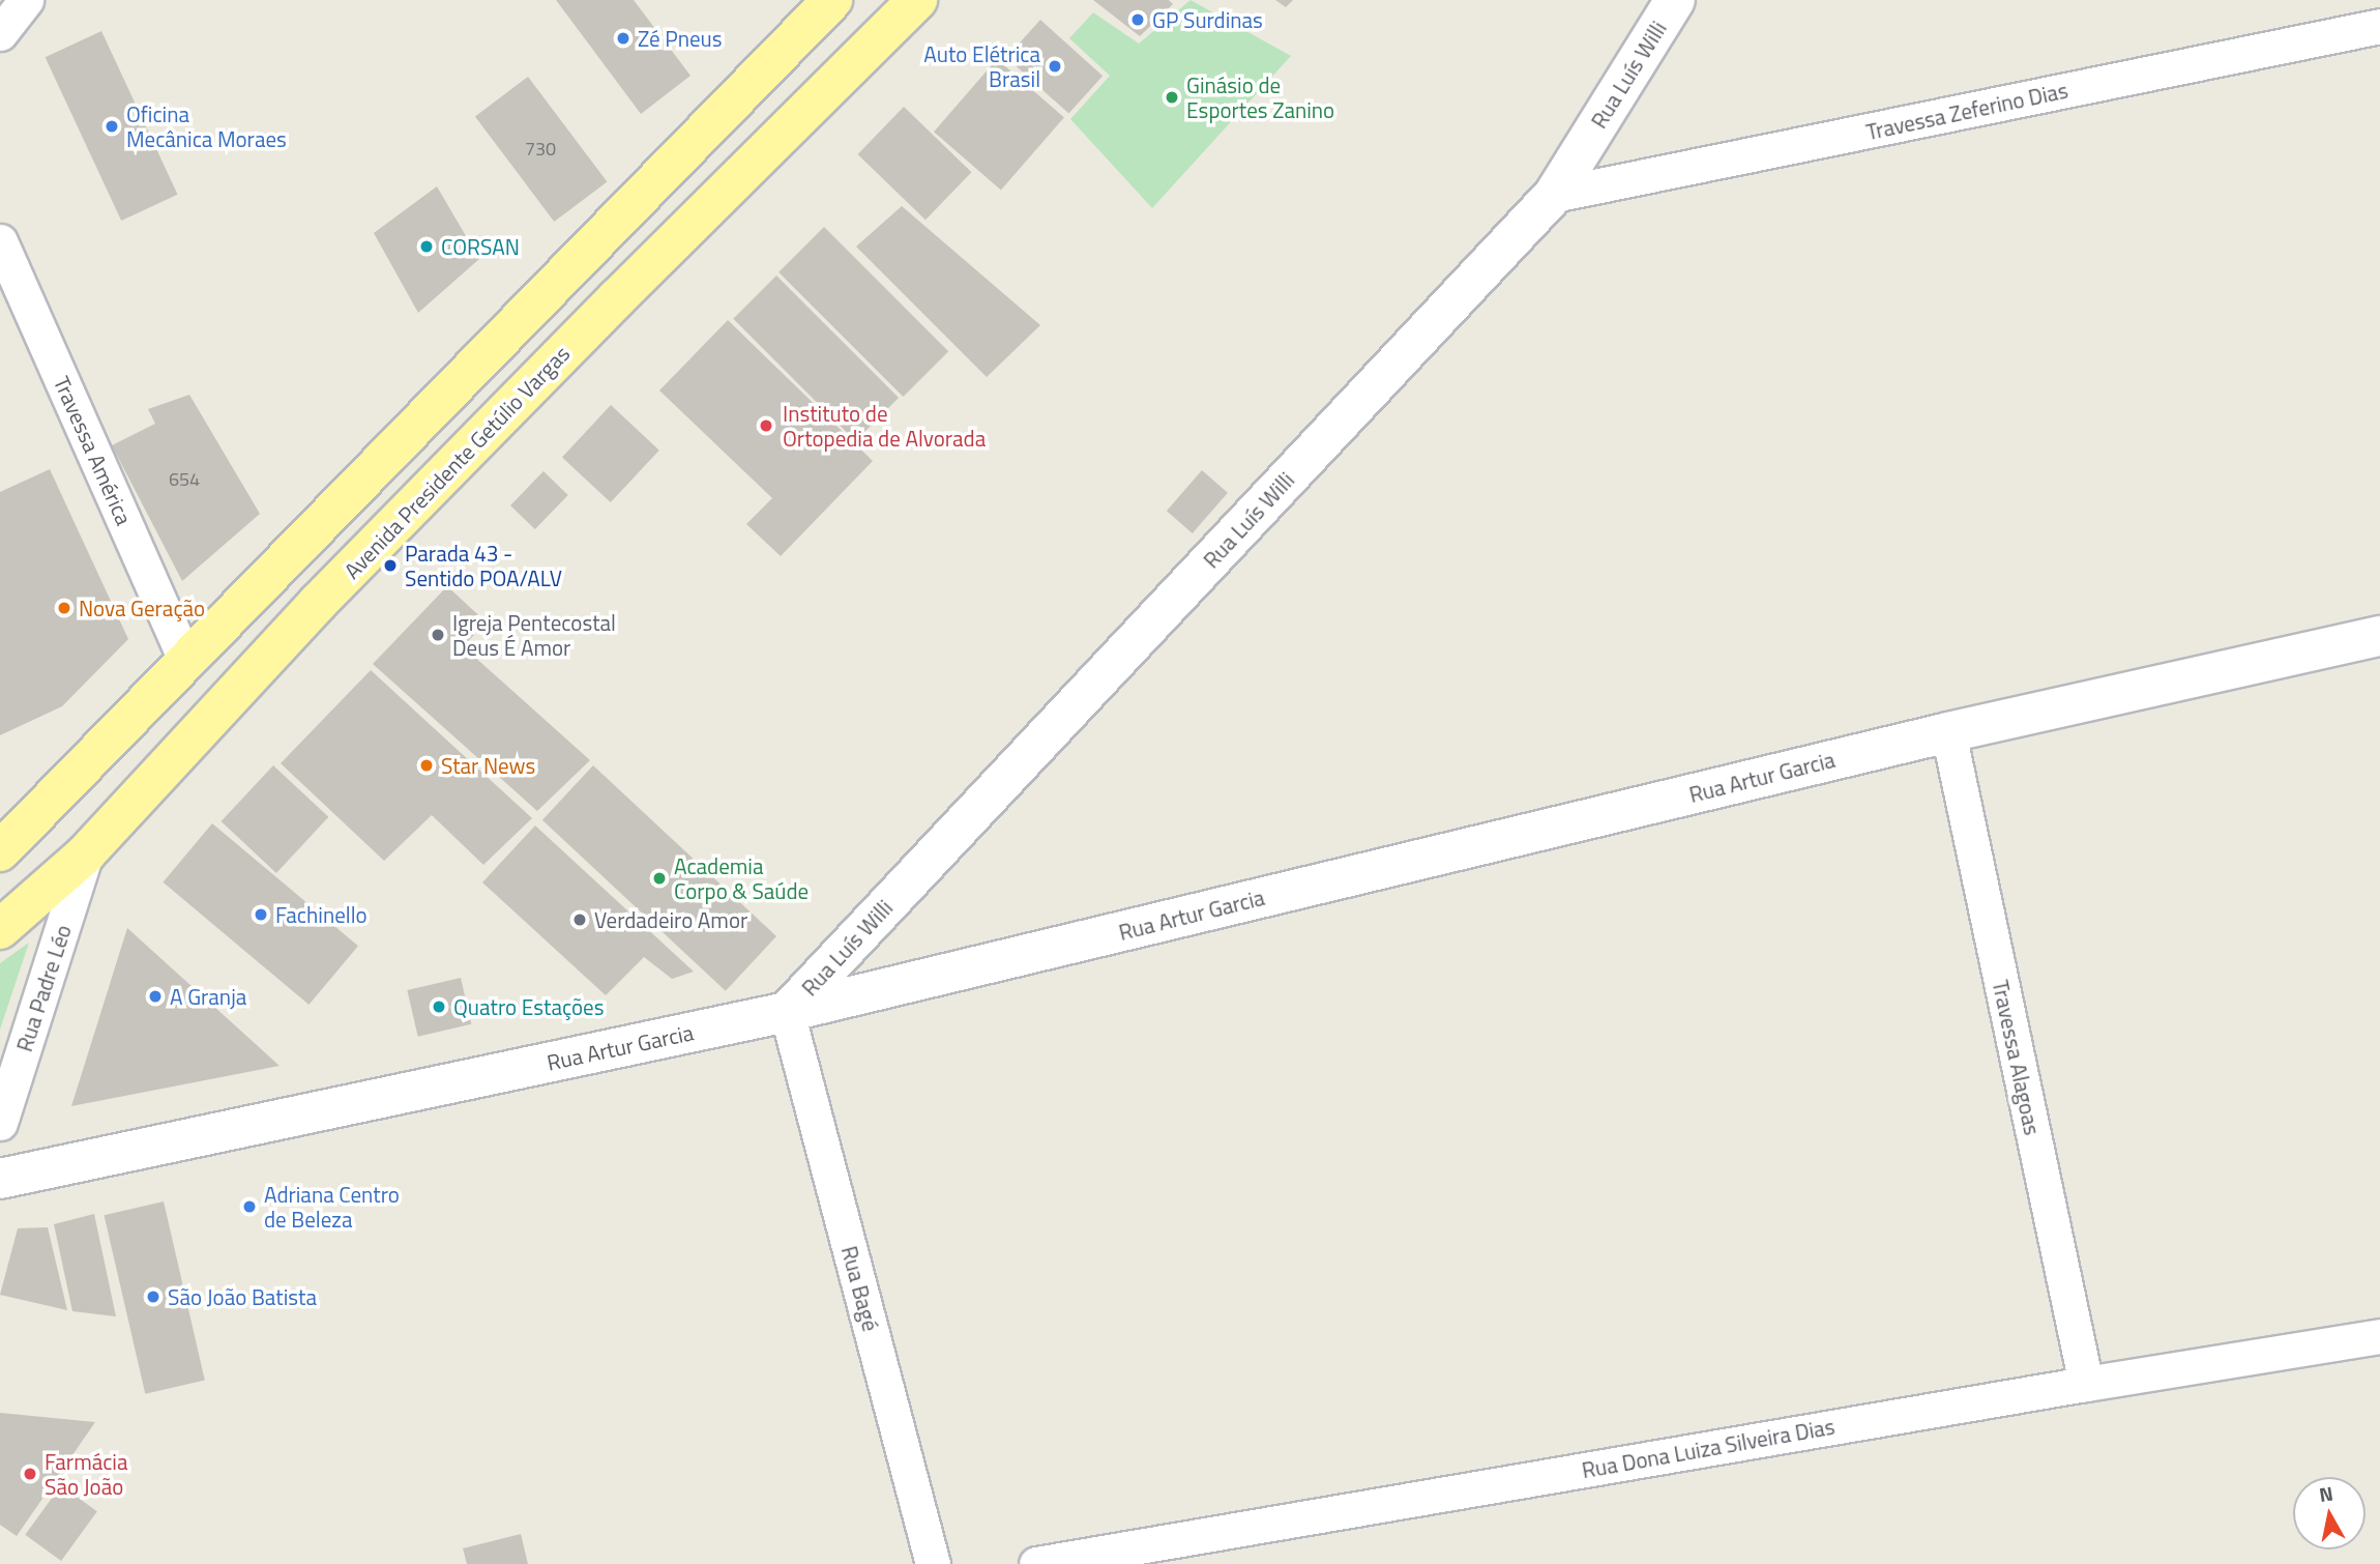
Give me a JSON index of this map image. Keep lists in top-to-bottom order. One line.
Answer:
{"streets":{"main road":["Avenida Presidente Getúlio Vargas"],"street":["Rua Luís Willi","Travessa Zeferino Dias","Travessa América","Rua Artur Garcia","Rua Padre Léo","Travessa Alagoas","Rua Bagé","Rua Dona Luiza Silveira Dias"]},"crossings":[["Rua Luís Willi","Travessa Zeferino Dias"],["Rua Luís Willi","Rua Artur Garcia"],["Rua Luís Willi","Rua Bagé"],["Avenida Presidente Getúlio Vargas","Rua Padre Léo"],["Rua Artur Garcia","Travessa Alagoas"],["Rua Artur Garcia","Rua Bagé"],["Travessa Alagoas","Rua Dona Luiza Silveira Dias"]],"places":["GP Surdinas","Zé Pneus","Auto Elétrica Brasil","Ginásio de Esportes Zanino","Oficina Mecânica Moraes","CORSAN","Instituto de Ortopedia de Alvorada","Parada 43 - Sentido POA/ALV","Nova Geração","Igreja Pentecostal Deus É Amor","Star News","Academia Corpo & Saúde","Fachinello","Verdadeiro Amor","A Granja","Quatro Estações","Adriana Centro de Beleza","São João Batista","Farmácia São João"],"house_numbers":["730","654"],"north":"top"}
